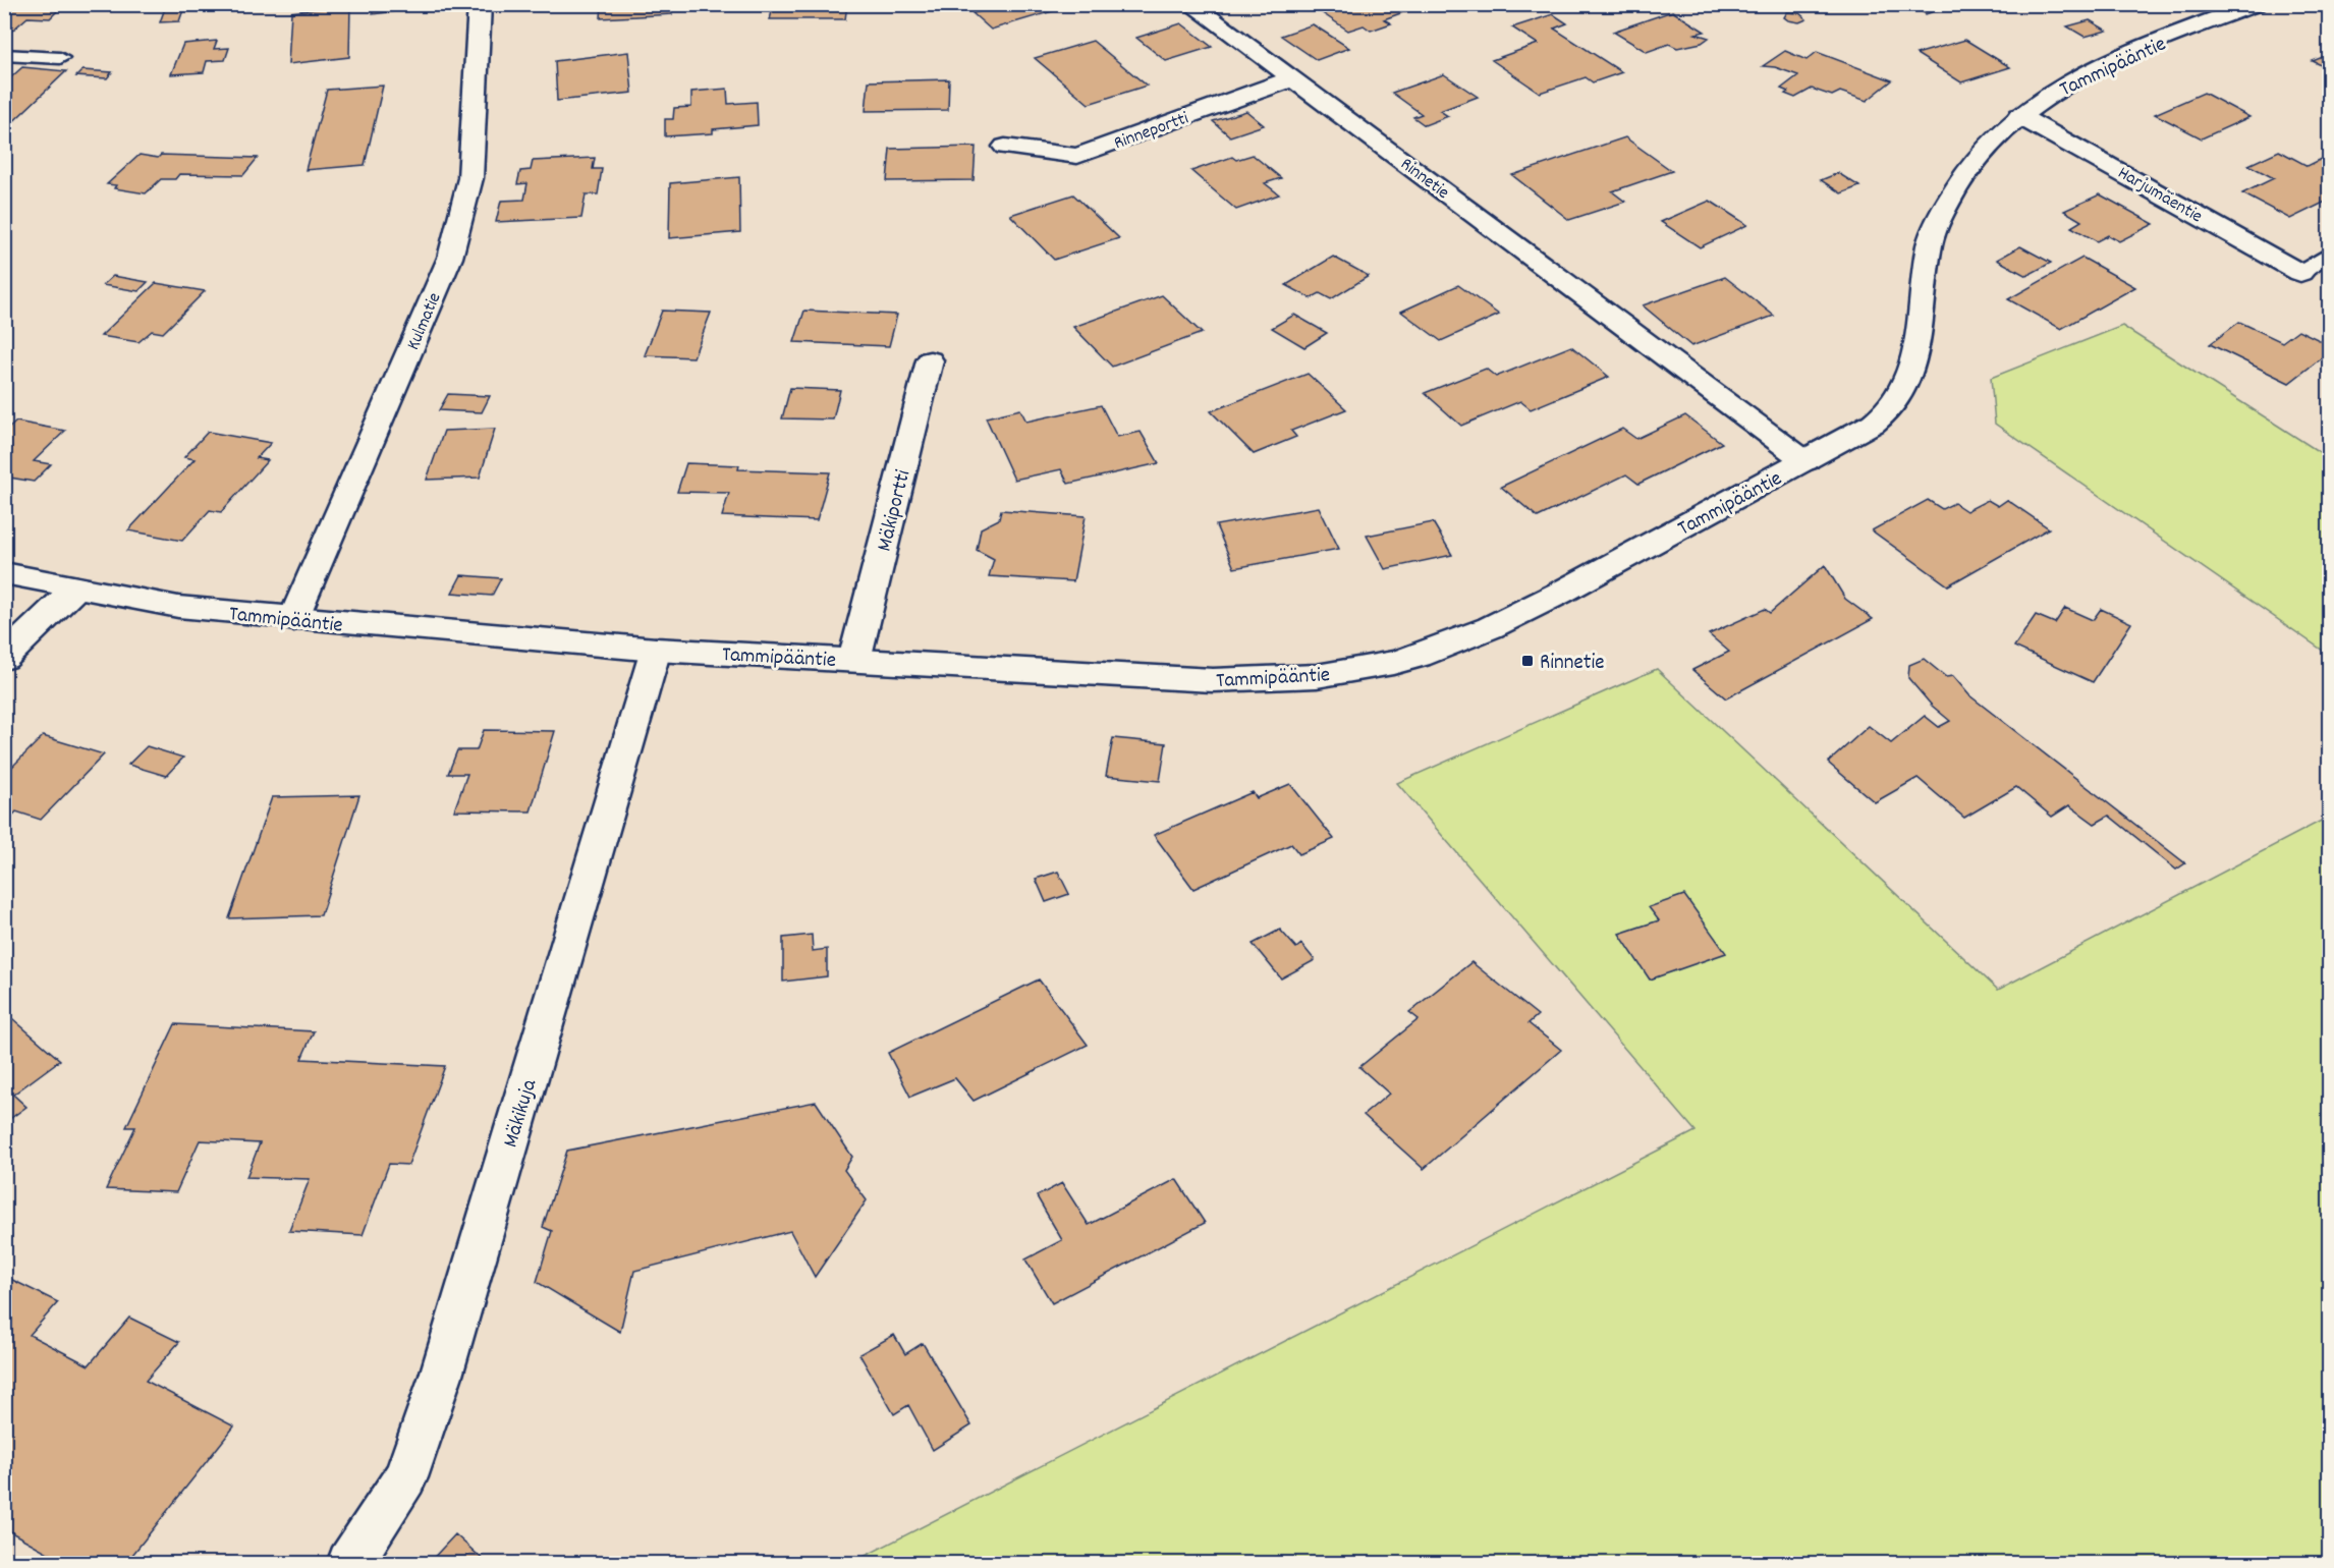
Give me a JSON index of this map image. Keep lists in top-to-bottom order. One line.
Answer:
{"streets":{"street":["Tammipääntie","Rinneportti","Rinnetie","Harjumäentie","Kulmatie","Mäkiportti","Mäkikuja"]},"crossings":[["Tammipääntie","Rinnetie"],["Tammipääntie","Harjumäentie"],["Tammipääntie","Kulmatie"],["Tammipääntie","Mäkiportti"],["Tammipääntie","Mäkikuja"],["Rinneportti","Rinnetie"]],"places":{"transit":["Rinnetie"]}}
